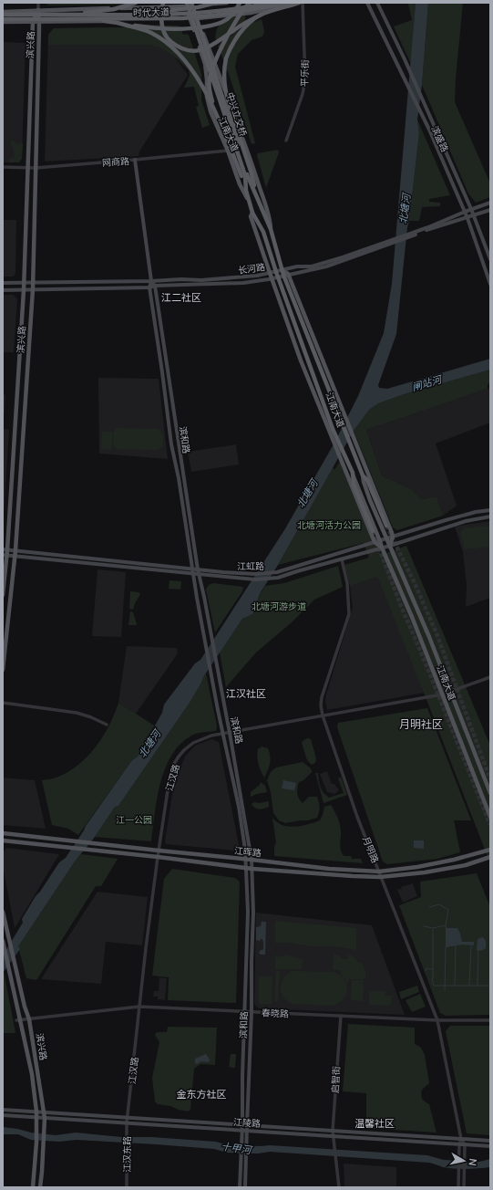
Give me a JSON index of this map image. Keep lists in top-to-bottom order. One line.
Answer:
{"streets":{"highway":["中兴立交桥","江南大道"],"main road":["时代大道","滨兴路","滨盛路","长河路","滨和路","江虹路","江晖路","江陵路"],"street":["平乐街","网商路","江汉路","月明路","春晓路","启智街","江汉东路"]},"crossings":[["时代大道","滨兴路"],["时代大道","中兴立交桥"],["时代大道","江南大道"],["滨兴路","网商路"],["滨兴路","长河路"],["滨兴路","江虹路"],["滨兴路","春晓路"],["滨兴路","江陵路"],["中兴立交桥","江南大道"],["江南大道","网商路"],["江南大道","长河路"],["江南大道","江虹路"],["江南大道","江汉路"],["滨盛路","长河路"],["网商路","滨和路"],["长河路","滨和路"],["滨和路","江虹路"],["滨和路","江汉路"],["滨和路","江晖路"],["滨和路","春晓路"],["滨和路","江陵路"],["江虹路","月明路"],["江汉路","月明路"],["江汉路","江晖路"],["江汉路","春晓路"],["江汉路","江陵路"],["江汉路","江汉东路"],["月明路","江晖路"],["月明路","春晓路"],["月明路","江陵路"],["春晓路","启智街"],["启智街","江陵路"],["江陵路","江汉东路"]],"districts":["江二社区","江汉社区","月明社区","金东方社区","温馨社区"],"water":["北塘河","闸站河","十甲河"],"parks":["北塘河活力公园","北塘河游步道","江一公园"],"north":"right"}
